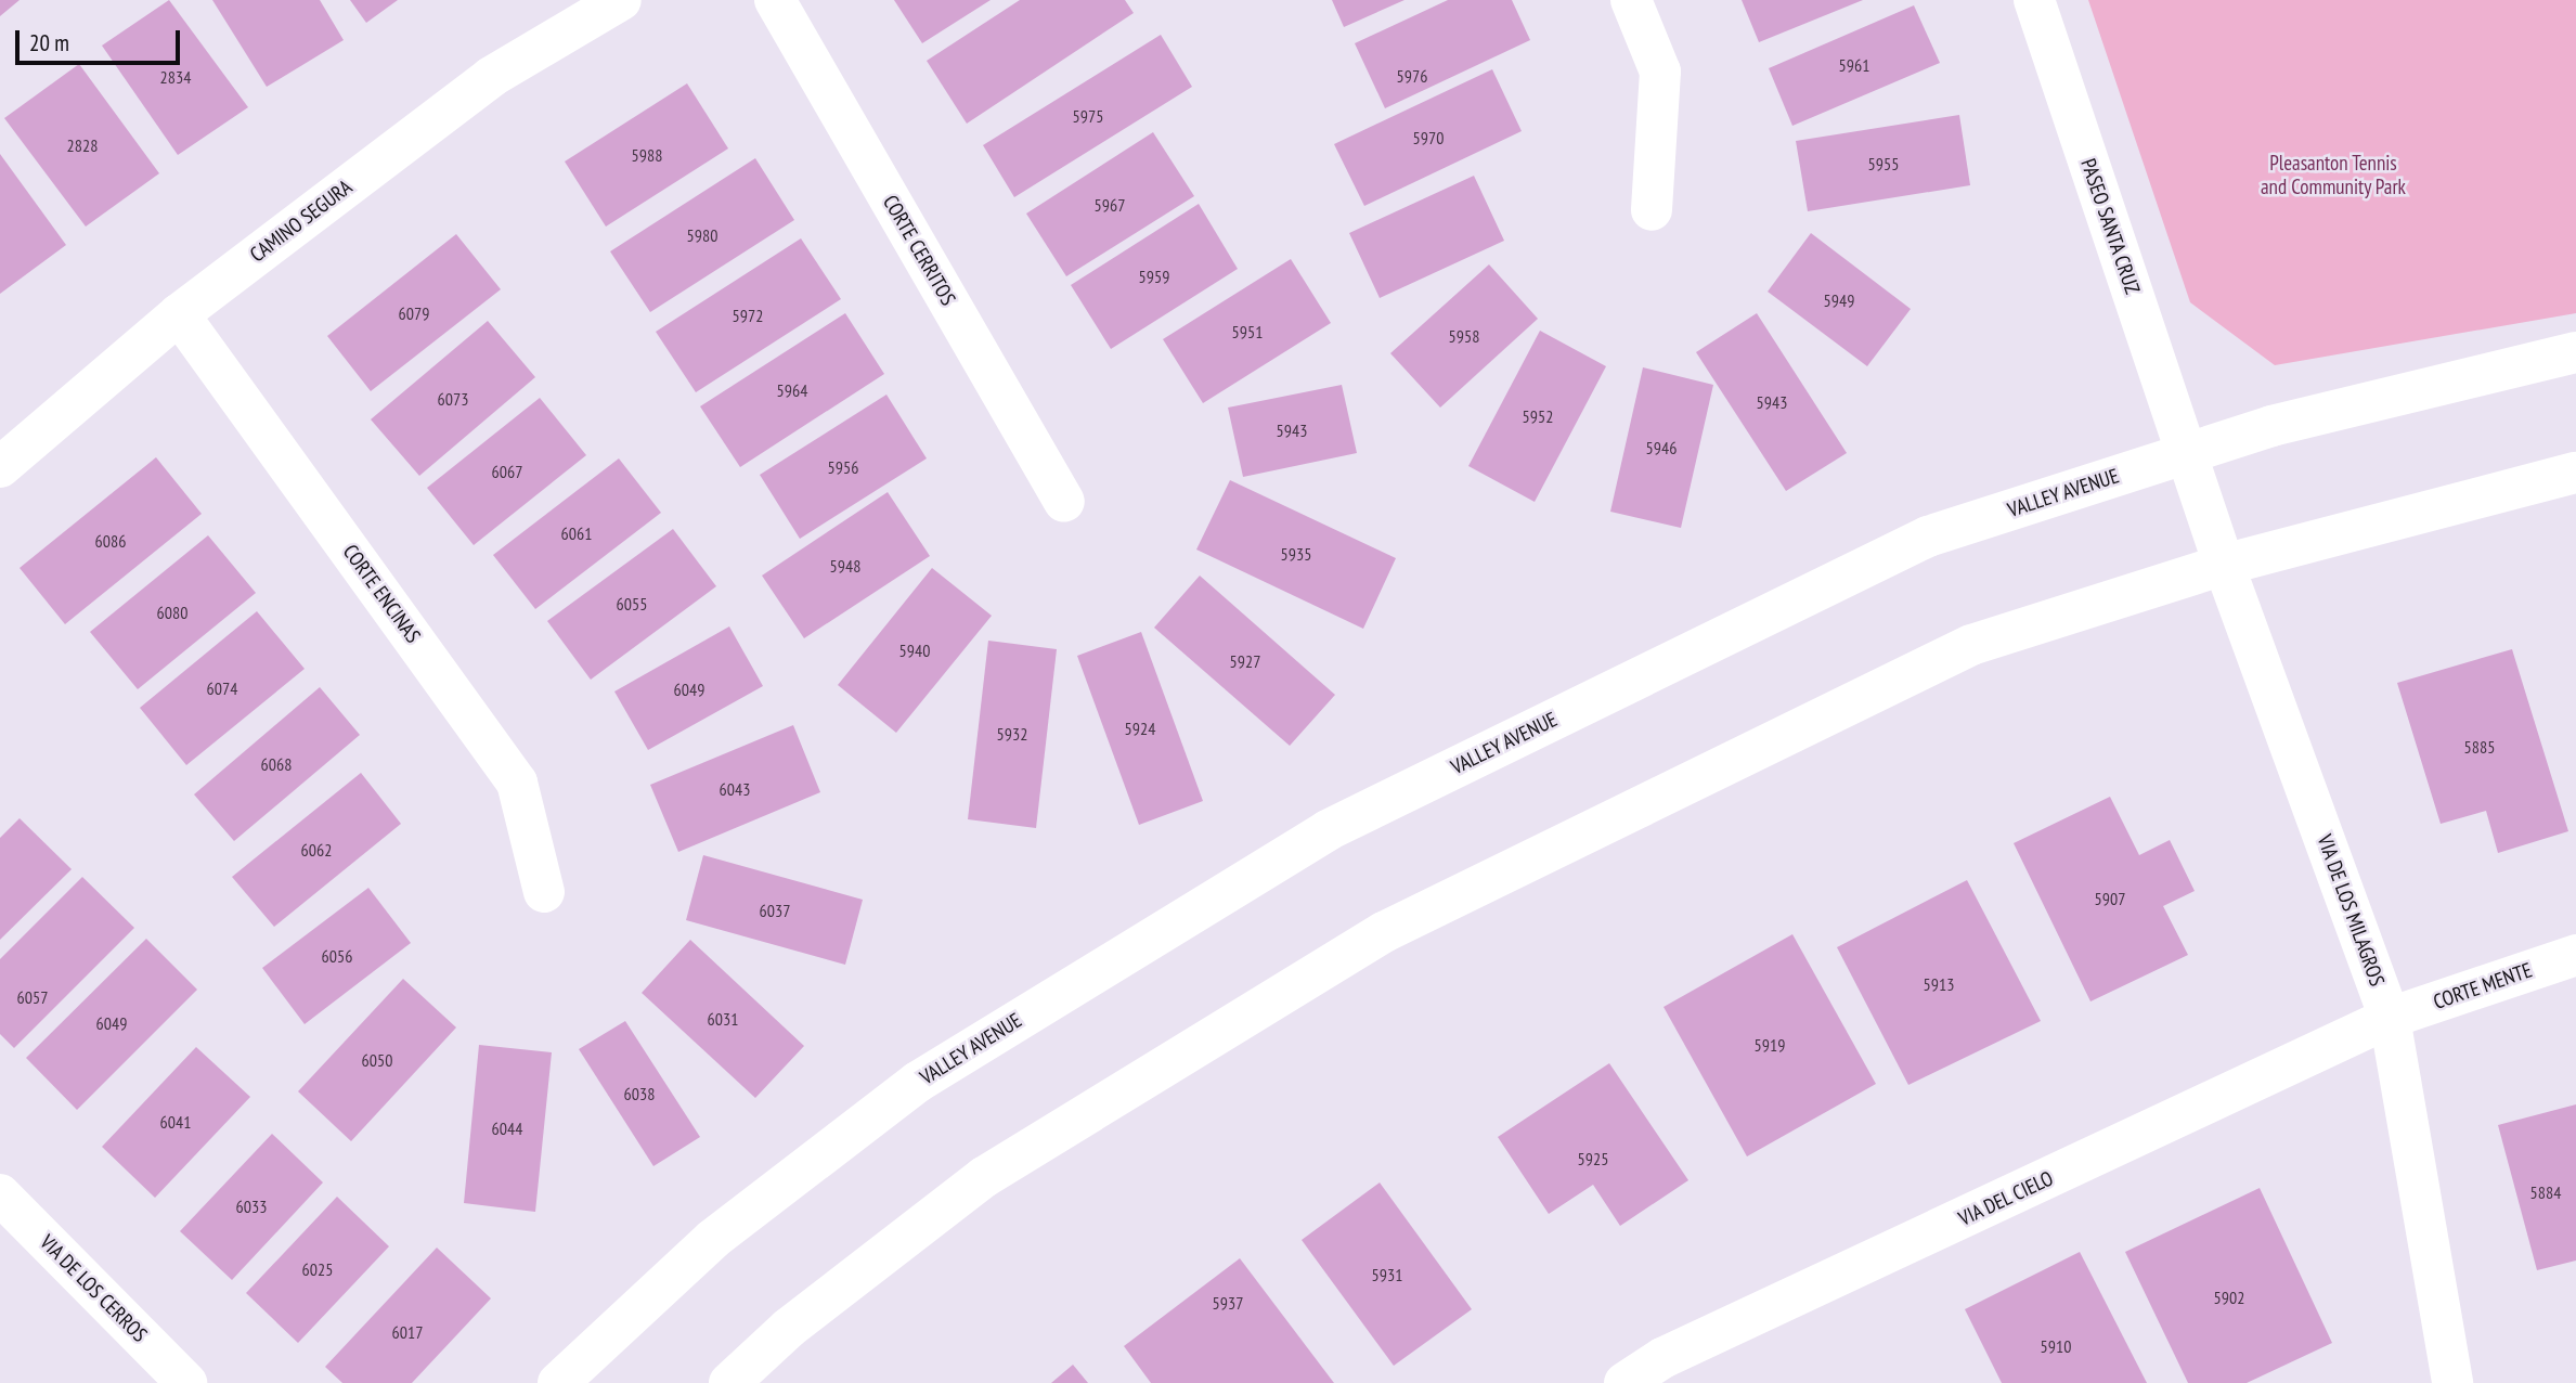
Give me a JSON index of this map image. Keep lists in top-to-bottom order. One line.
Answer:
{"streets":{"street":["CAMINO SEGURA","PASEO SANTA CRUZ","CORTE CERRITOS","VALLEY AVENUE","CORTE ENCINAS","VIA DE LOS MILAGROS","CORTE MENTE","VIA DEL CIELO","VIA DE LOS CERROS"]},"crossings":[["CAMINO SEGURA","CORTE ENCINAS"],["PASEO SANTA CRUZ","VALLEY AVENUE"],["PASEO SANTA CRUZ","VIA DE LOS MILAGROS"],["VALLEY AVENUE","VIA DE LOS MILAGROS"],["VIA DE LOS MILAGROS","CORTE MENTE"],["VIA DE LOS MILAGROS","VIA DEL CIELO"],["CORTE MENTE","VIA DEL CIELO"]],"parks":["Pleasanton Tennis and Community Park"],"house_numbers":["5961","5976","2834","5975","5970","2828","5988","5955","5967","5980","5959","5949","6079","5972","5951","5958","5964","6073","5943","5952","5943","5946","5956","6067","6061","6086","5935","5948","6055","6080","5940","5927","6074","6049","5924","5932","5885","6068","6043","6062","5907","6037","6056","5913","6057","6031","6049","5919","6050","6038","6041","6044","5925","5884","6033","6025","5931","5902","5937","6017","5910"],"scale_bar":"20 m"}
